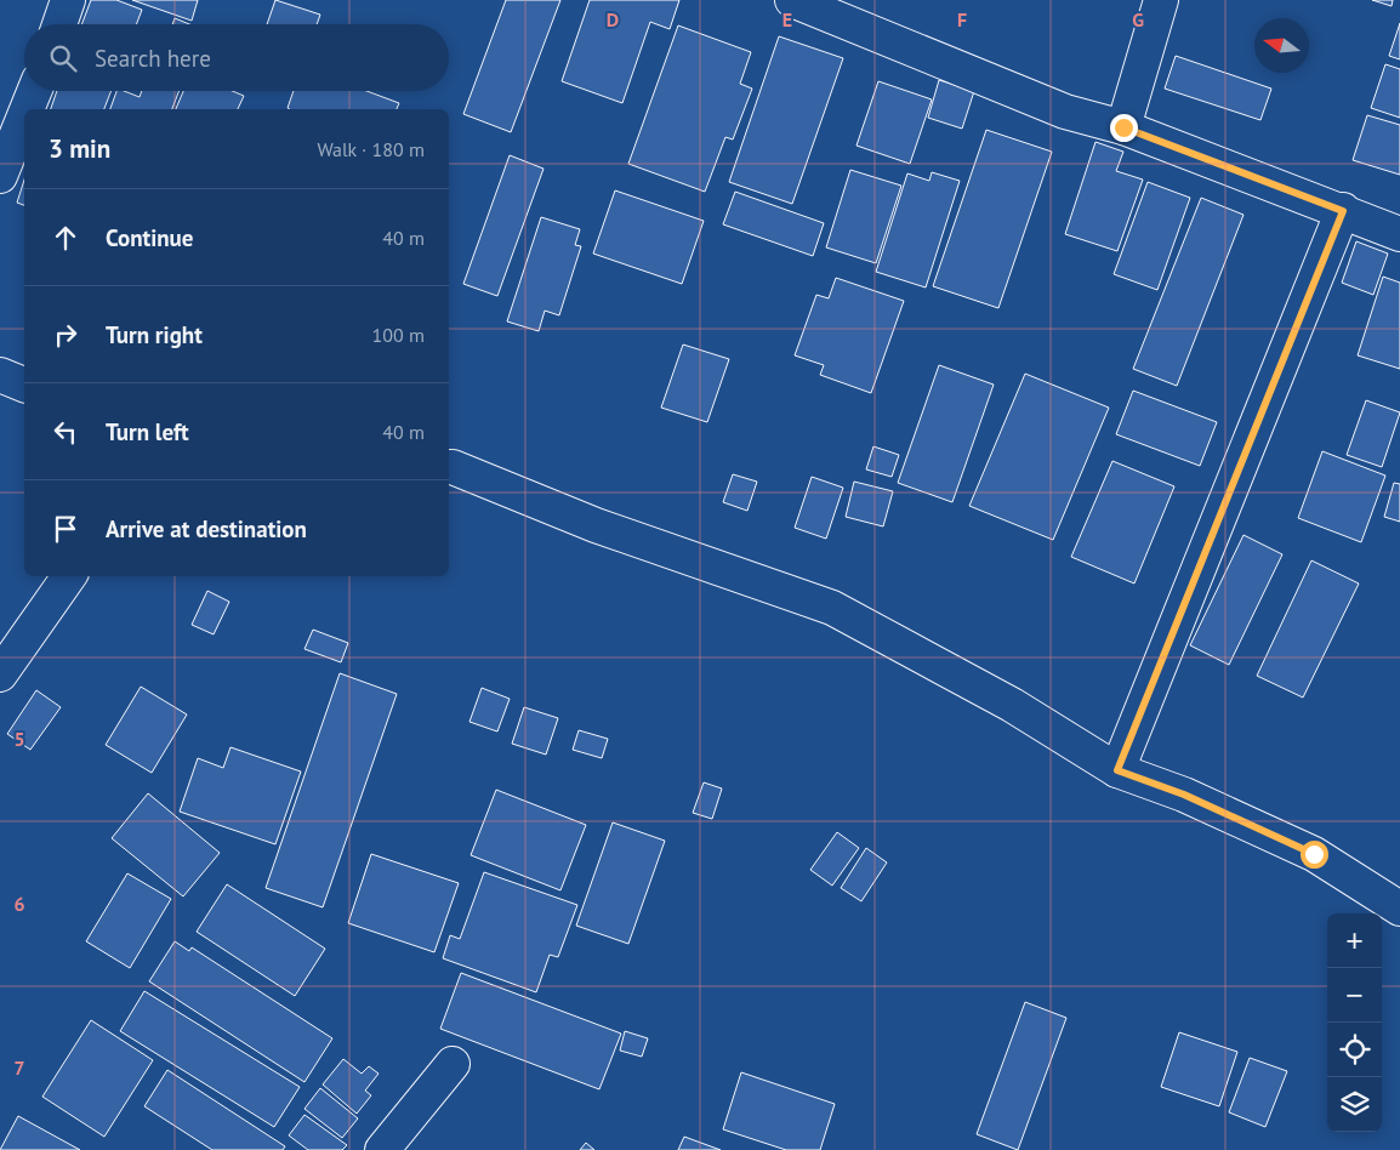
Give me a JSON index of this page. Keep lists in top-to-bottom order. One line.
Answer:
{"north":"left","page":{"search":"Search here","heading":["3 min","Walk · 180 m"],"list":[["Continue","40 m"],["Turn right","100 m"],["Turn left","40 m"],"Arrive at destination"],"map_buttons":["+","−"]},"grid":{"columns":["D","E","F","G"],"rows":["5","6","7"]}}
